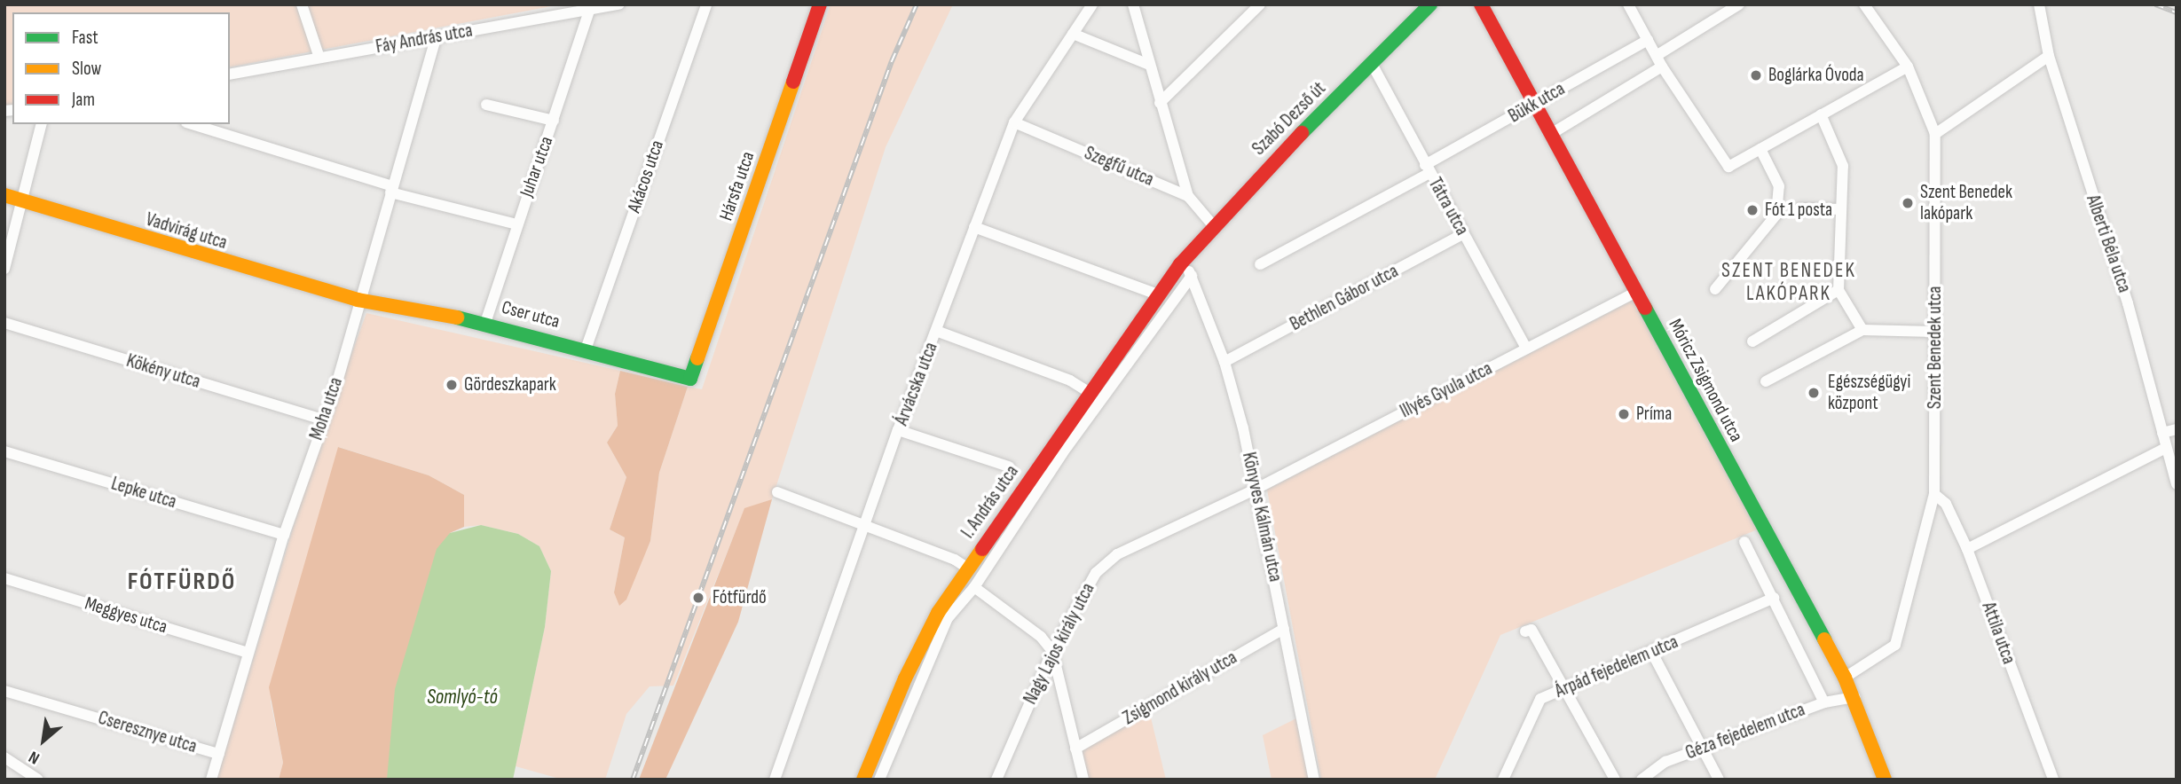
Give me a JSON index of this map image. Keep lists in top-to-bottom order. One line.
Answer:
{"streets":{"street":["Fáy András utca","Bükk utca","Szabó Dezső út","Juhar utca","Szegfű utca","Akácos utca","Hársfa utca","Tátra utca","Vadvirág utca","Alberti Béla utca","Bethlen Gábor utca","Cser utca","Szent Benedek utca","Kökény utca","Móricz Zsigmond utca","Árvácska utca","Illyés Gyula utca","Moha utca","Lepke utca","I. András utca","Könyves Kálmán utca","Meggyes utca","Attila utca","Nagy Lajos király utca","Árpád fejedelem utca","Zsigmond király utca","Géza fejedelem utca","Cseresznye utca"]},"crossings":[["Fáy András utca","Juhar utca"],["Fáy András utca","Moha utca"],["Bükk utca","Tátra utca"],["Bükk utca","Móricz Zsigmond utca"],["Szabó Dezső út","Szegfű utca"],["Szabó Dezső út","Tátra utca"],["Szabó Dezső út","I. András utca"],["Szabó Dezső út","Könyves Kálmán utca"],["Juhar utca","Cser utca"],["Szegfű utca","Árvácska utca"],["Akácos utca","Cser utca"],["Hársfa utca","Cser utca"],["Tátra utca","Bethlen Gábor utca"],["Tátra utca","Illyés Gyula utca"],["Vadvirág utca","Cser utca"],["Vadvirág utca","Moha utca"],["Bethlen Gábor utca","Könyves Kálmán utca"],["Cser utca","Moha utca"],["Szent Benedek utca","Móricz Zsigmond utca"],["Szent Benedek utca","Attila utca"],["Kökény utca","Moha utca"],["Móricz Zsigmond utca","Illyés Gyula utca"],["Móricz Zsigmond utca","Géza fejedelem utca"],["Illyés Gyula utca","Könyves Kálmán utca"],["Illyés Gyula utca","Nagy Lajos király utca"],["Moha utca","Lepke utca"],["Moha utca","Meggyes utca"],["Moha utca","Cseresznye utca"],["I. András utca","Könyves Kálmán utca"],["Könyves Kálmán utca","Nagy Lajos király utca"],["Könyves Kálmán utca","Zsigmond király utca"]],"districts":["SZENT BENEDEK LAKÓPARK","FÓTFÜRDŐ"],"water":["Somlyó-tó"],"places":["Boglárka Óvoda","Szent Benedek lakópark","Fót 1 posta","Gördeszkapark","Egészségügyi központ","Príma","Fótfürdő"],"legend":["Fast","Slow","Jam"],"north":"bottom left"}
